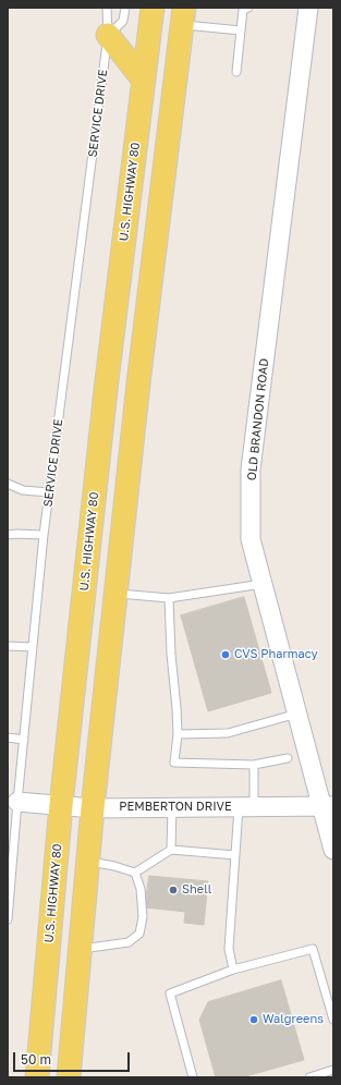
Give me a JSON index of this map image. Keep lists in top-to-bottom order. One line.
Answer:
{"streets":{"main road":["U.S. HIGHWAY 80"],"street":["OLD BRANDON ROAD","PEMBERTON DRIVE"],"lane":["SERVICE DRIVE"]},"crossings":[["SERVICE DRIVE","PEMBERTON DRIVE"],["U.S. HIGHWAY 80","PEMBERTON DRIVE"],["OLD BRANDON ROAD","PEMBERTON DRIVE"]],"places":["CVS Pharmacy","Shell","Walgreens"],"scale_bar":"50 m"}
